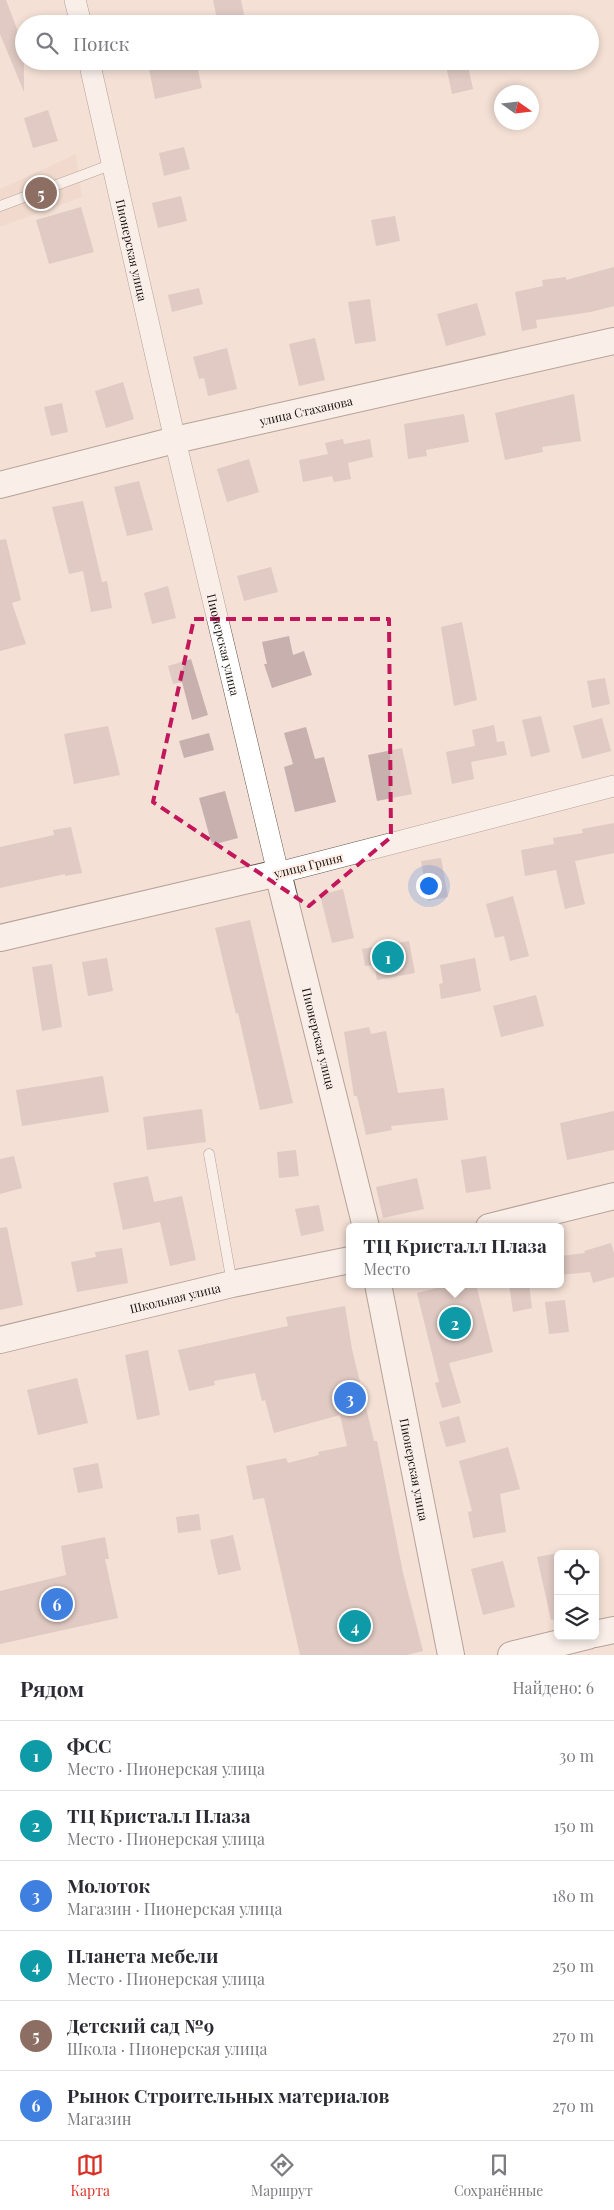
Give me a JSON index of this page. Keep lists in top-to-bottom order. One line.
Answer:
{"streets":{"street":["Пионерская улица","улица Стаханова","улица Гриня","Школьная улица"]},"crossings":[["Пионерская улица","улица Стаханова"],["Пионерская улица","улица Гриня"]],"north":"right","page":{"search":"Поиск","pins":["5","1","2","3","6","4"],"popup":["ТЦ Кристалл Плаза","Место"],"heading":["Рядом","Найдено: 6"],"list":[{"mark":"1","name":"ФСС","note":"Место · Пионерская улица","value":"30 m"},{"mark":"2","name":"ТЦ Кристалл Плаза","note":"Место · Пионерская улица","value":"150 m"},{"mark":"3","name":"Молоток","note":"Магазин · Пионерская улица","value":"180 m"},{"mark":"4","name":"Планета мебели","note":"Место · Пионерская улица","value":"250 m"},{"mark":"5","name":"Детский сад №9","note":"Школа · Пионерская улица","value":"270 m"},{"mark":"6","name":"Рынок Строительных материалов","note":"Магазин","value":"270 m"}],"nav":["Карта","Маршрут","Сохранённые"]}}
